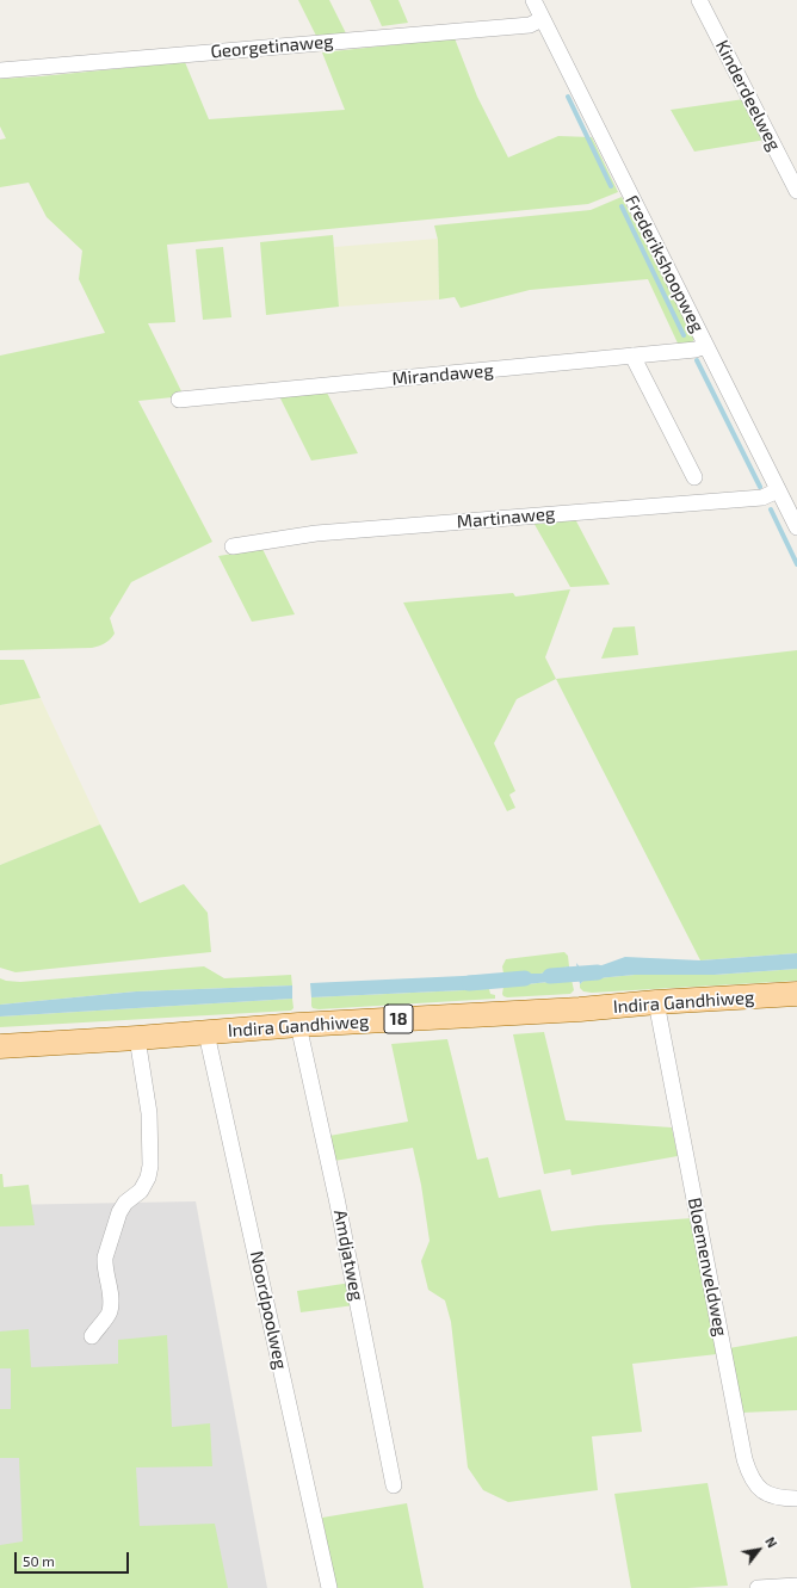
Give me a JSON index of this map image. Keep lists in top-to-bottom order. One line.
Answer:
{"streets":{"main road":["Indira Gandhiweg","18"],"street":["Georgetinaweg","Kinderdeelweg","Frederikshoopweg","Mirandaweg","Martinaweg","Amdjatweg","Bloemenveldweg","Noordpoolweg"]},"crossings":[["Georgetinaweg","Frederikshoopweg"],["Frederikshoopweg","Mirandaweg"],["Frederikshoopweg","Martinaweg"],["Indira Gandhiweg","Amdjatweg"],["Indira Gandhiweg","Bloemenveldweg"],["Indira Gandhiweg","Noordpoolweg"]],"scale_bar":"50 m","north":"top right"}
